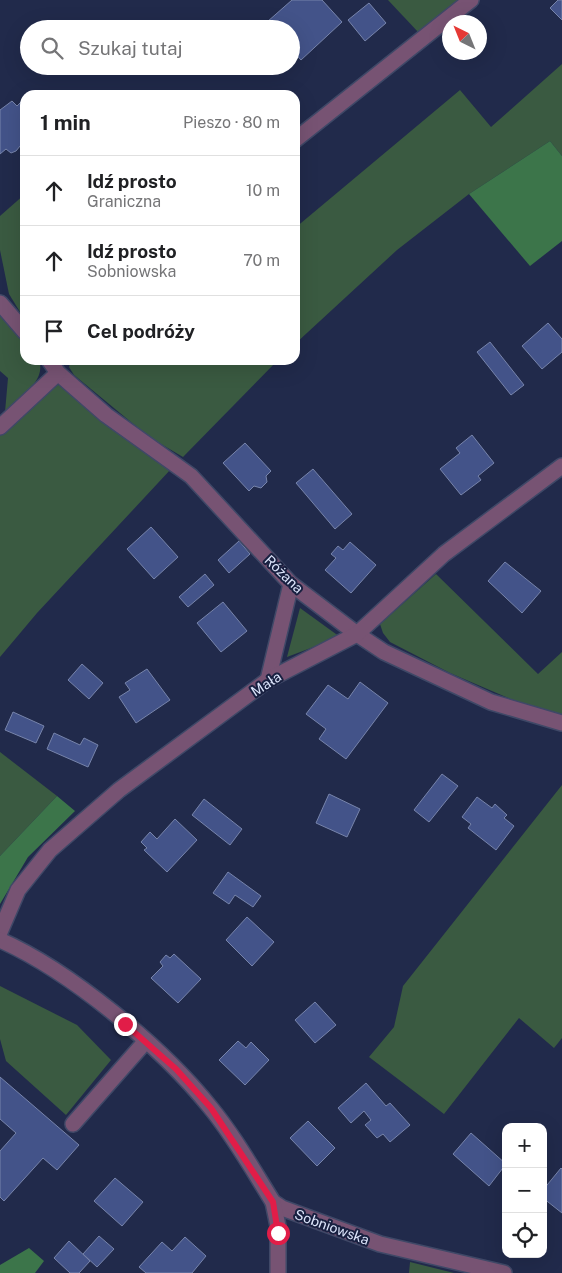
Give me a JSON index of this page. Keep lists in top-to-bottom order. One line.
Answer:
{"streets":{"street":["Różana","Mała","Sobniowska"]},"crossings":[["Różana","Mała"],["Mała","Sobniowska"]],"north":"top left","page":{"search":"Szukaj tutaj","heading":["1 min","Pieszo · 80 m"],"list":[["Idź prosto","Graniczna","10 m"],["Idź prosto","Sobniowska","70 m"],"Cel podróży"],"map_buttons":["+","−"]}}
